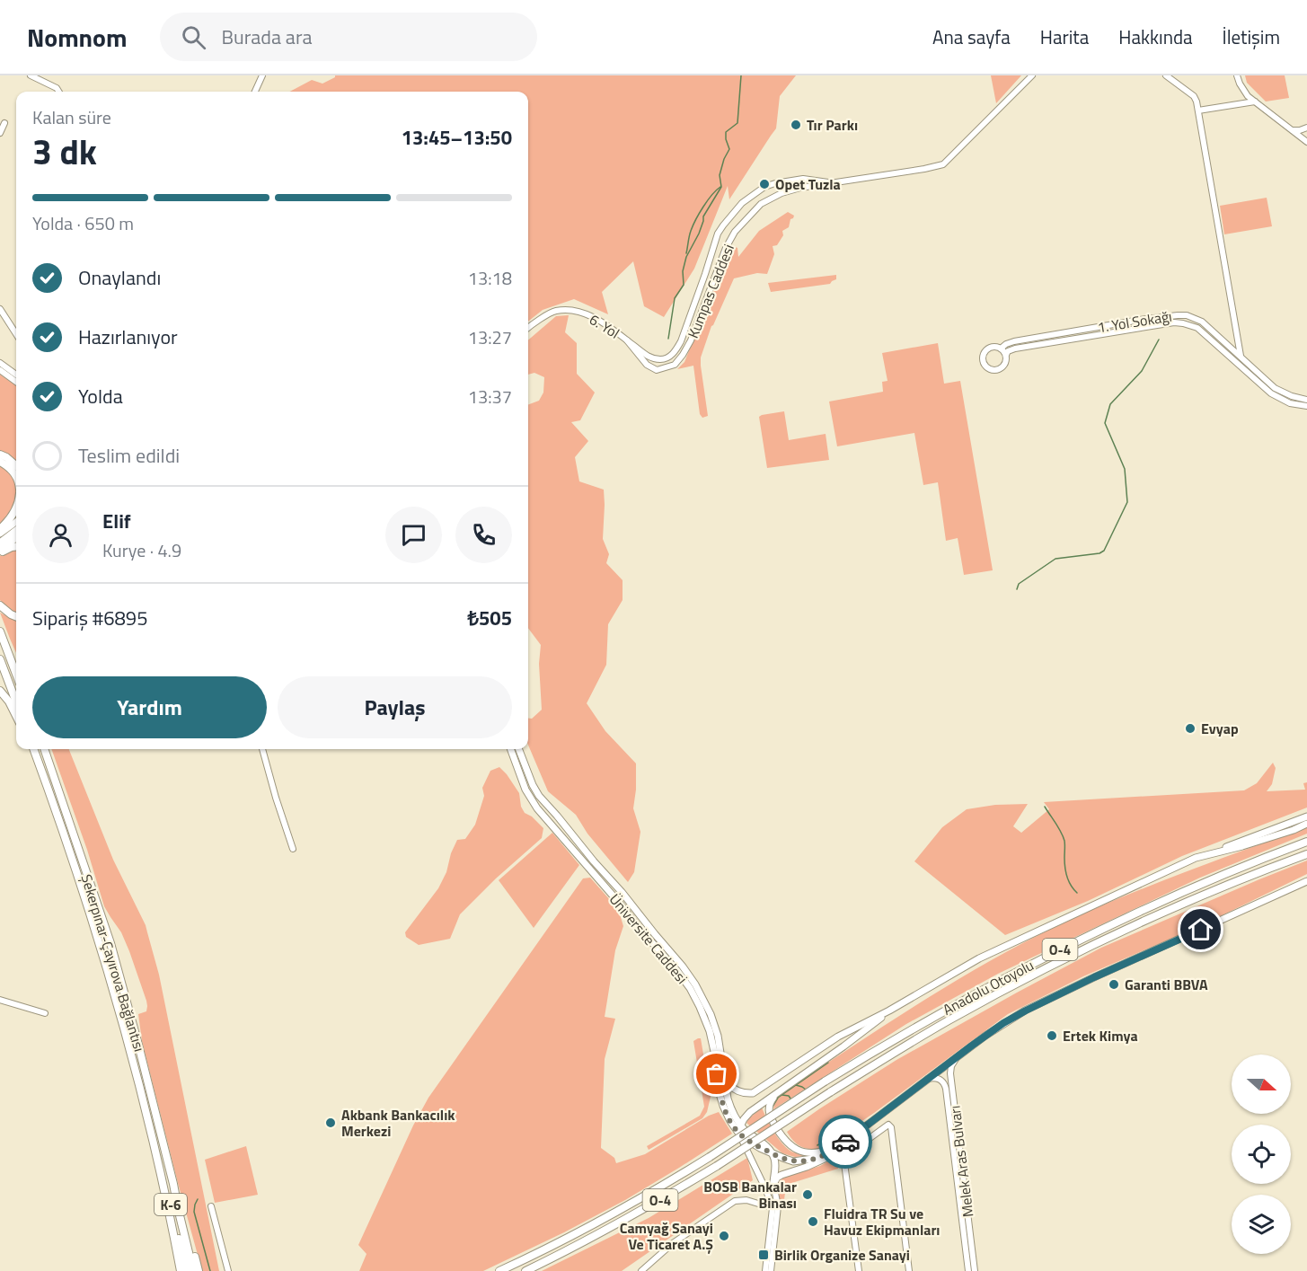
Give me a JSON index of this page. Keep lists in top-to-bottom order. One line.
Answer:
{"streets":{"highway":["O-4","Şekerpınar-Çayırova Bağlantısı","Anadolu Otoyolu","K-6"],"main road":["Üniversite Caddesi"],"street":["Kumpas Caddesi","1. Yol Sokağı","6. Yol","Melek Aras Bulvarı"]},"crossings":[["Kumpas Caddesi","6. Yol"],["Üniversite Caddesi","Melek Aras Bulvarı"],["Şekerpınar-Çayırova Bağlantısı","K-6"]],"places":{"other":["Tır Parkı","Opet Tuzla","Evyap","Garanti BBVA","Ertek Kimya","Akbank Bankacılık Merkezi","BOSB Bankalar Binası","Fluidra TR Su ve Havuz Ekipmanları","Camyağ Sanayi Ve Ticaret A.Ş"],"transit":["Birlik Organize Sanayi"]},"north":"right","page":{"header":"Nomnom","search":"Burada ara","nav":["Ana sayfa","Harita","Hakkında","İletişim"],"heading":["3 dk","Kalan süre","13:45–13:50"],"panel":["Elif","Kurye · 4.9","Sipariş #6895","₺505"],"bar":"Yolda · 650 m","list":[["Onaylandı","13:18"],["Hazırlanıyor","13:27"],["Yolda","13:37"],"Teslim edildi"],"buttons":["Yardım","Paylaş"]}}
